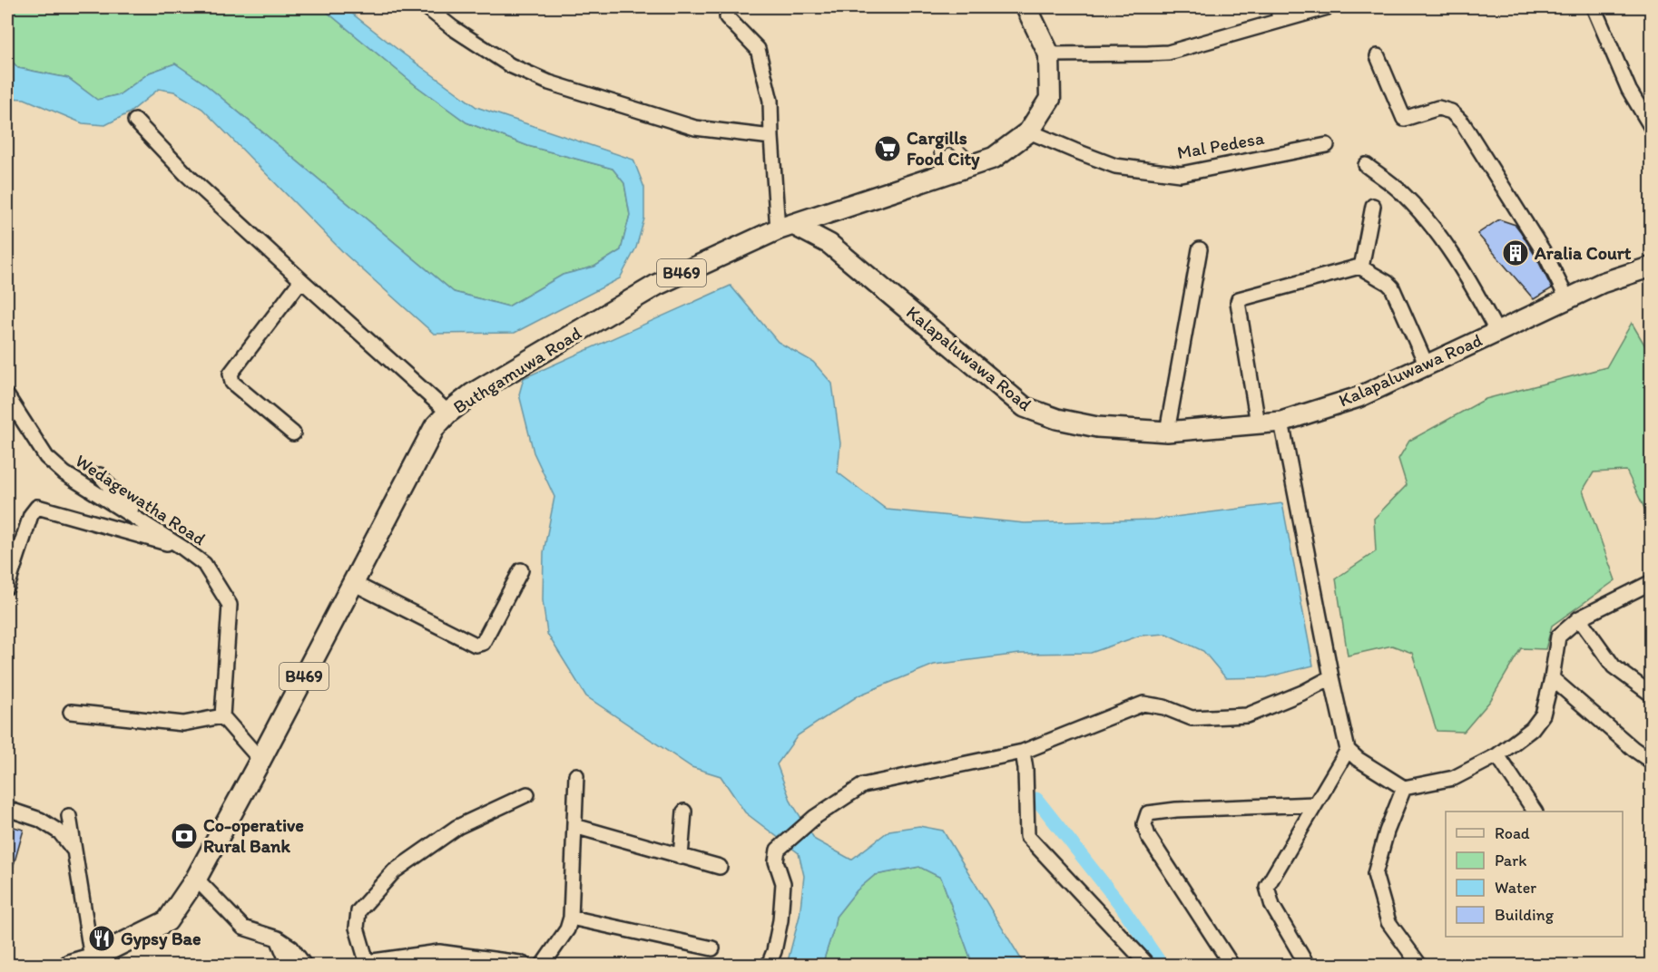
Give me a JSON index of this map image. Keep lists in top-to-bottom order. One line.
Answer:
{"streets":{"main road":["B469","Buthgamuwa Road"],"street":["Mal Pedesa","Kalapaluwawa Road","Wedagewatha Road"]},"crossings":[["Mal Pedesa","Buthgamuwa Road"],["Kalapaluwawa Road","Buthgamuwa Road"]],"places":{"supermarket":["Cargills Food City"],"building":["Aralia Court"],"bank":["Co-operative Rural Bank"],"restaurant":["Gypsy Bae"]},"legend":["Road","Park","Water","Building"]}
